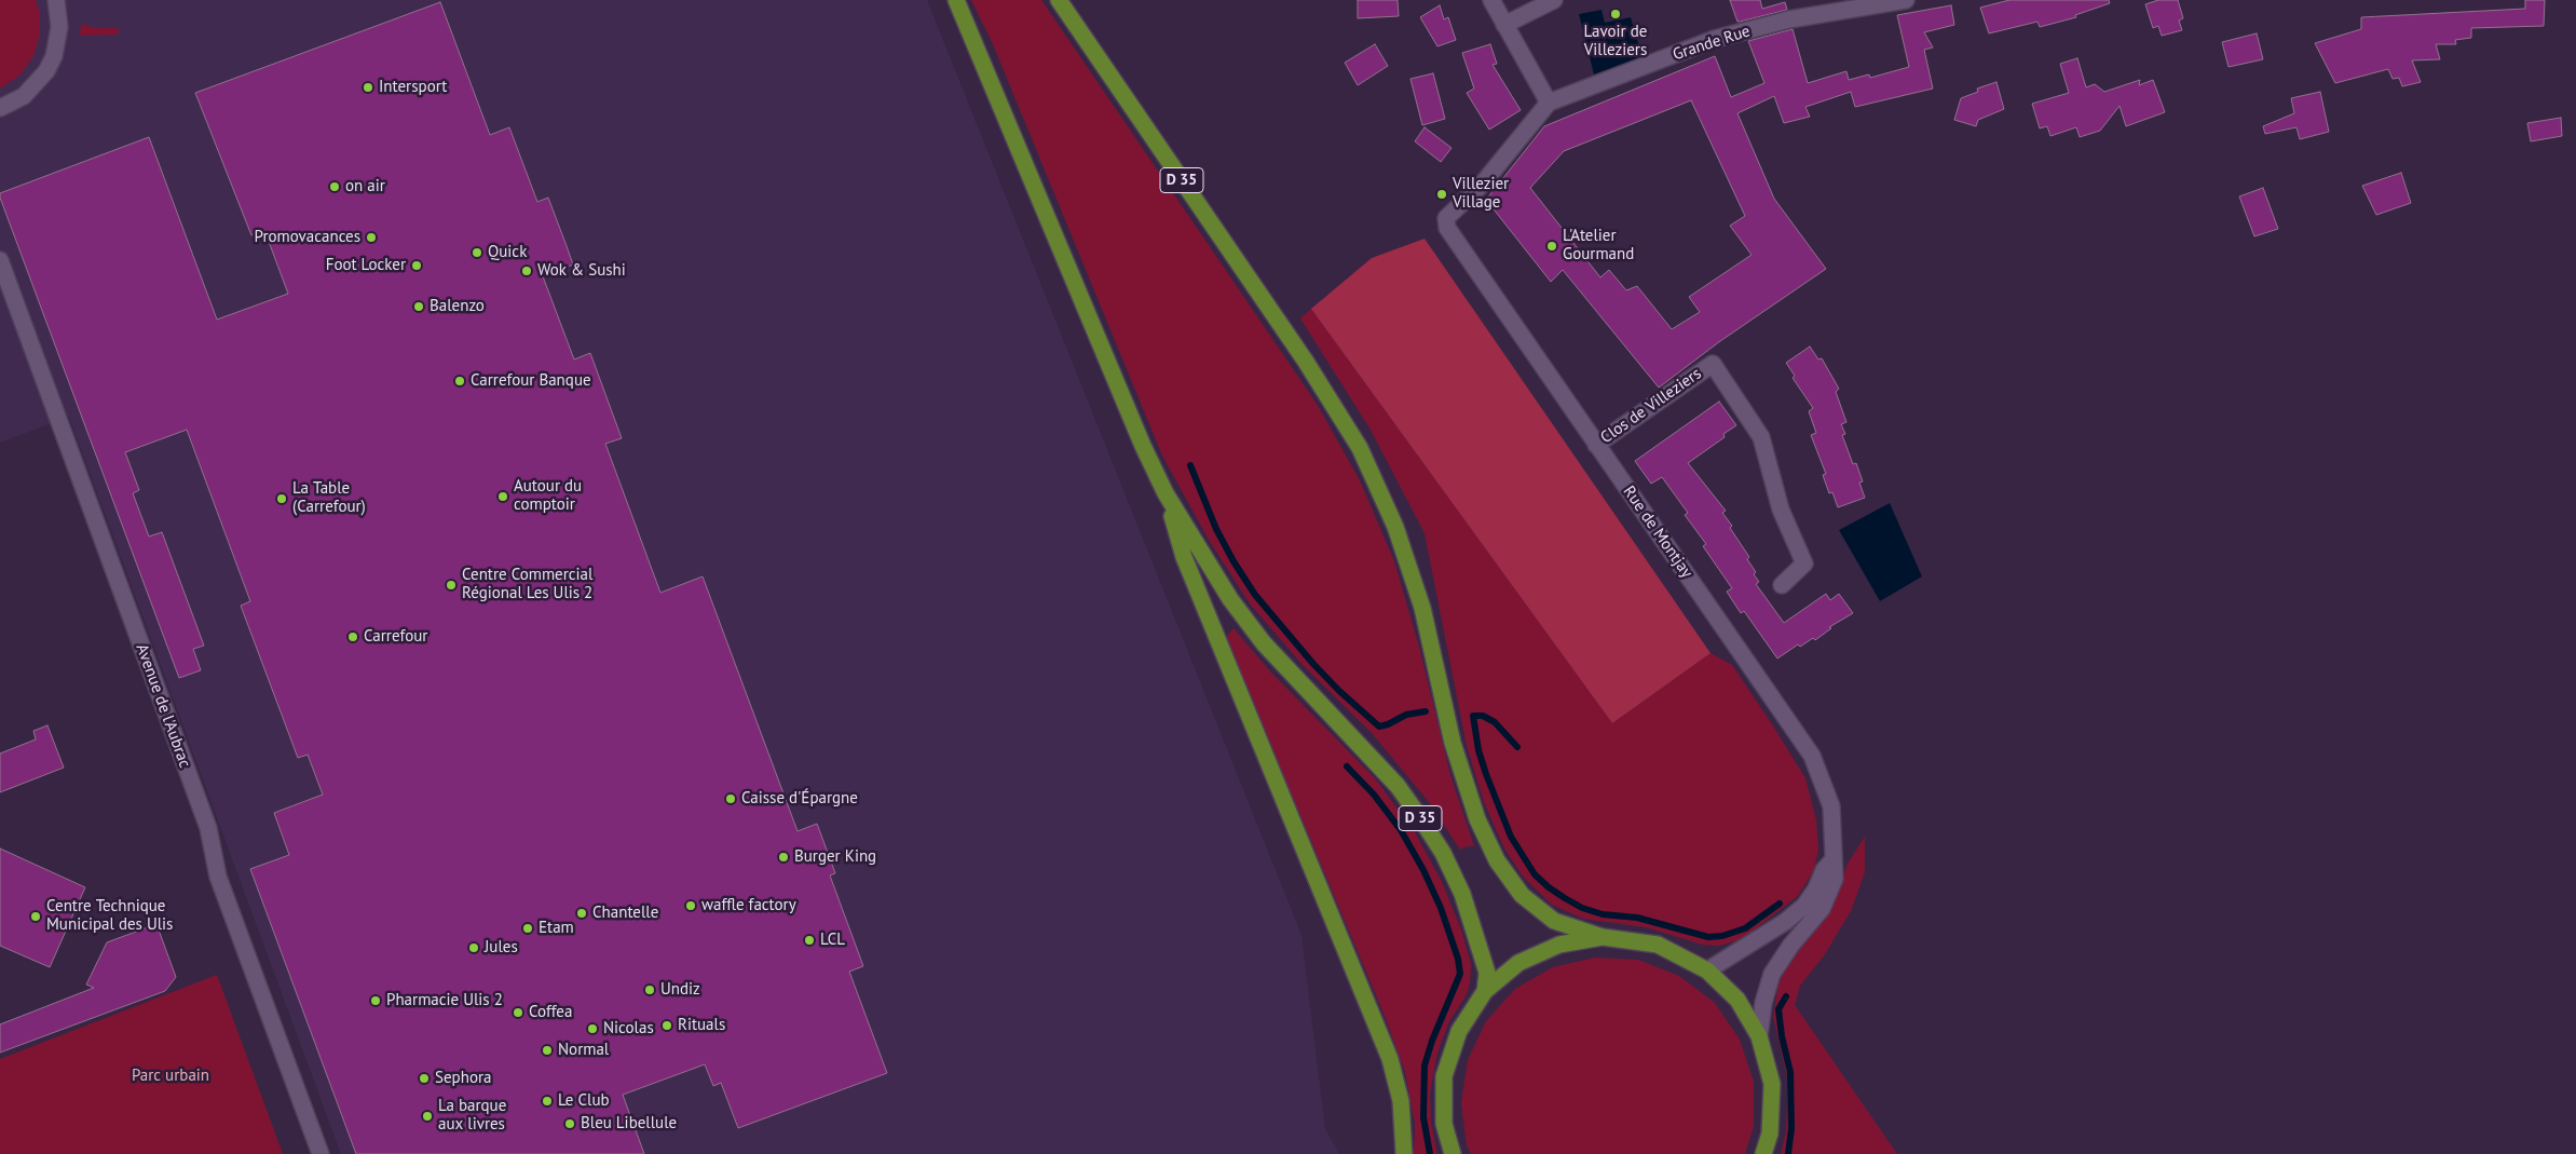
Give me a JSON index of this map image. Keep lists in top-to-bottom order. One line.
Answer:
{"streets":{"main road":["D 35"],"street":["Grande Rue","Clos de Villeziers","Rue de Montjay","Avenue de l'Aubrac"]},"crossings":[["Grande Rue","Rue de Montjay"],["Clos de Villeziers","Rue de Montjay"]],"parks":["Parc urbain"],"places":["Lavoir de Villeziers","Intersport","on air","Villezier Village","Promovacances","L'Atelier Gourmand","Quick","Foot Locker","Wok & Sushi","Balenzo","Carrefour Banque","Autour du comptoir","La Table (Carrefour)","Centre Commercial Régional Les Ulis 2","Carrefour","Caisse d'Épargne","Burger King","waffle factory","Chantelle","Centre Technique Municipal des Ulis","Etam","LCL","Jules","Undiz","Pharmacie Ulis 2","Coffea","Rituals","Nicolas","Normal","Sephora","Le Club","La barque aux livres","Bleu Libellule"]}
